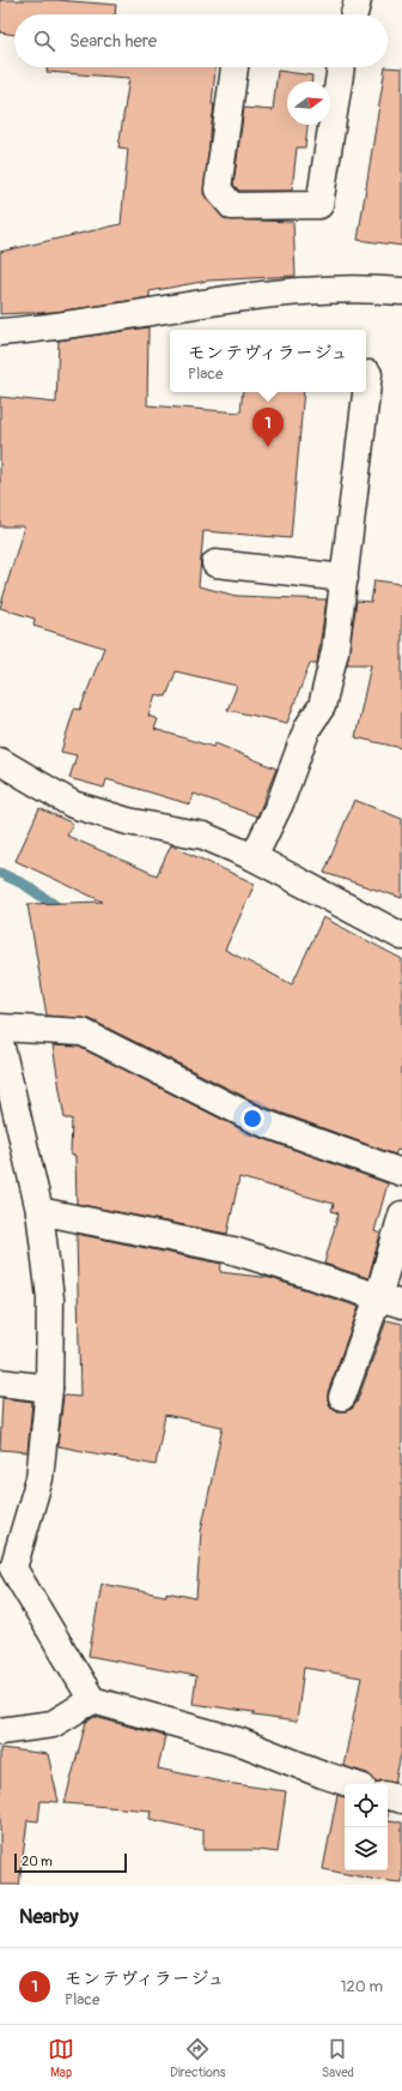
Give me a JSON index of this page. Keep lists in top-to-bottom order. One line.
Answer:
{"scale_bar":"20 m","north":"right","page":{"search":"Search here","popup":["モンテヴィラージュ","Place"],"pins":"1","scale":"20 m","heading":"Nearby","list":[{"mark":"1","name":"モンテヴィラージュ","note":"Place","value":"120 m"}],"nav":["Map","Directions","Saved"]}}
